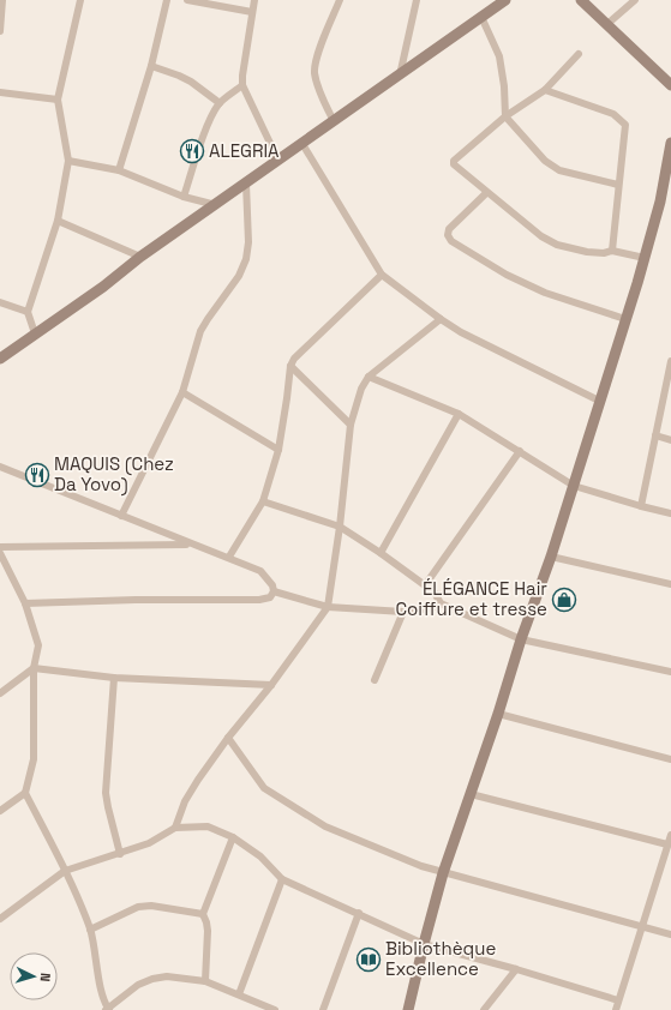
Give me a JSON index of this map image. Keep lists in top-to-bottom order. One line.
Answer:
{"places":{"restaurant":["ALEGRIA","MAQUIS (Chez Da Yovo)"],"shop":["ÉLÉGANCE Hair Coiffure et tresse"],"library":["Bibliothèque Excellence"]},"north":"right"}
